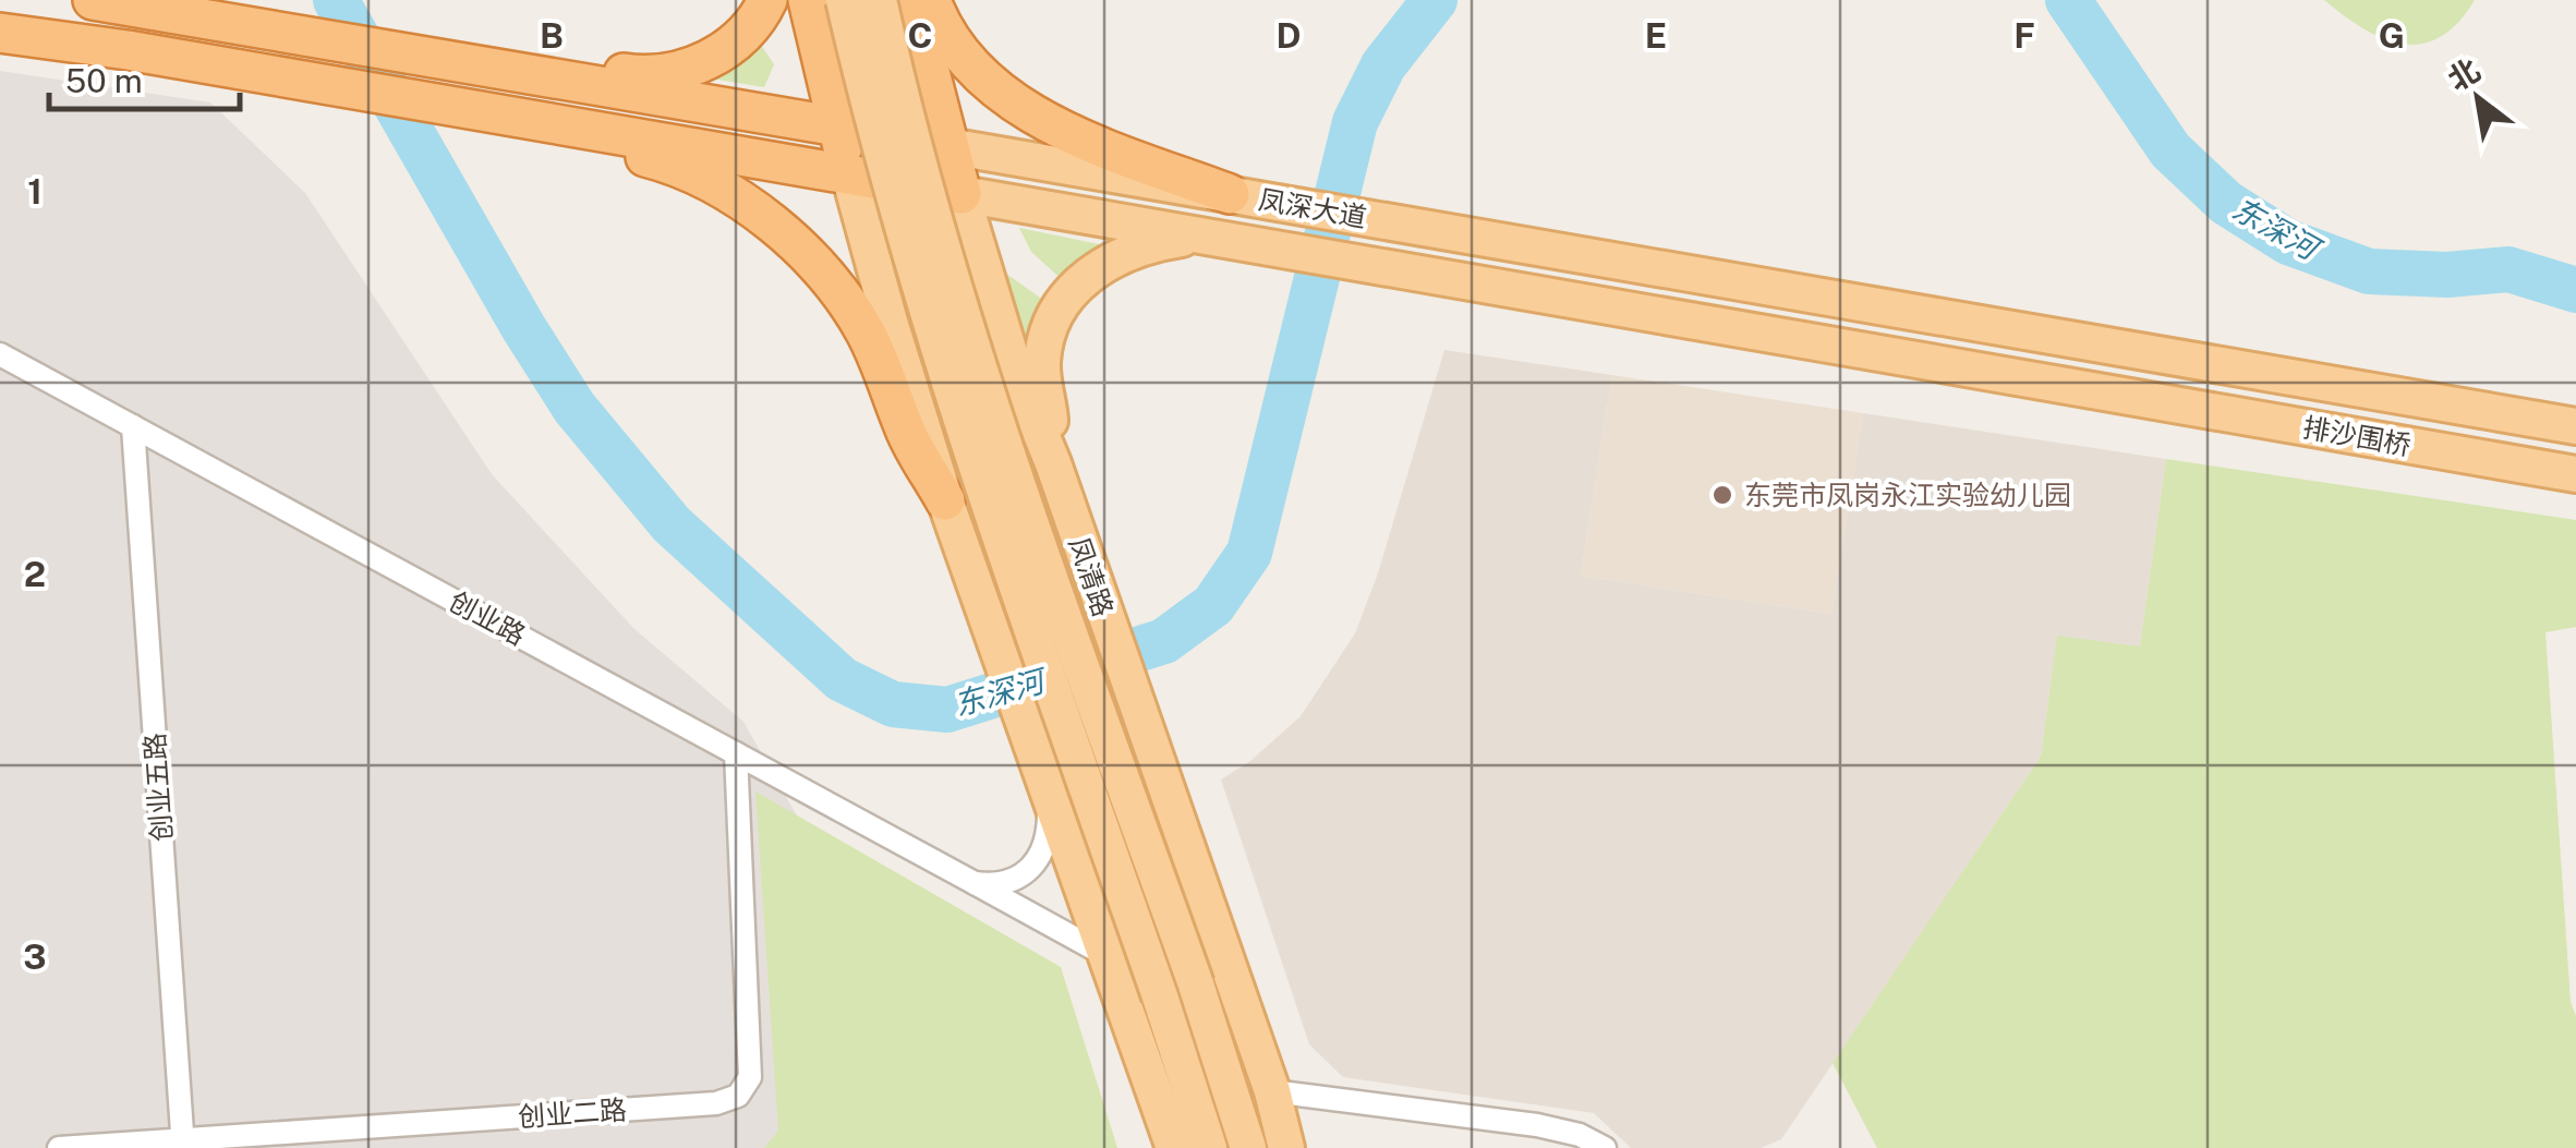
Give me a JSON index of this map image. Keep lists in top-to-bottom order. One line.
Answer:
{"streets":{"highway":["凤深大道","凤清路"],"main road":["排沙围桥"],"street":["创业路","创业五路","创业二路"]},"crossings":[["凤深大道","排沙围桥"],["凤深大道","凤清路"],["创业路","创业五路"],["创业路","创业二路"],["创业五路","创业二路"]],"water":["东深河"],"places":["东莞市凤岗永江实验幼儿园"],"scale_bar":"50 m","north":"top left","grid":{"columns":["B","C","D","E","F","G"],"rows":["1","2","3"]}}
